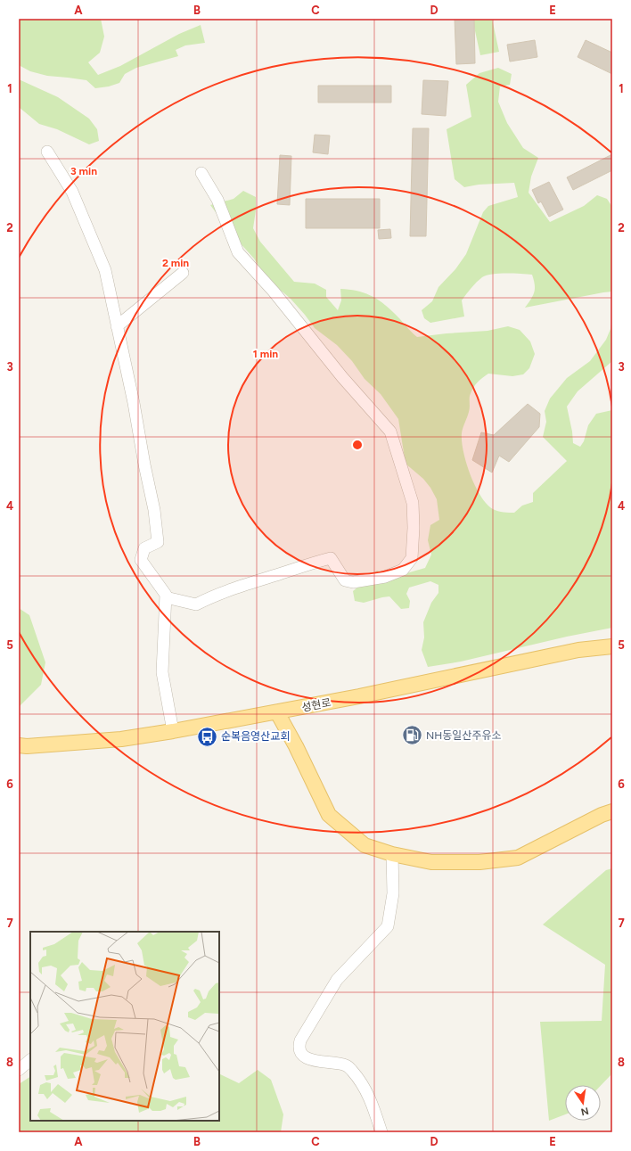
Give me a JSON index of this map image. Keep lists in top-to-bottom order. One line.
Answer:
{"streets":{"main road":["성현로"]},"places":{"fuel station":["NH동일산주유소"],"bus stop":["순복음영산교회"]},"north":"bottom","grid":{"columns":["A","B","C","D","E"],"rows":["1","2","3","4","5","6","7","8"]},"rings":["3 min","2 min","1 min"]}
